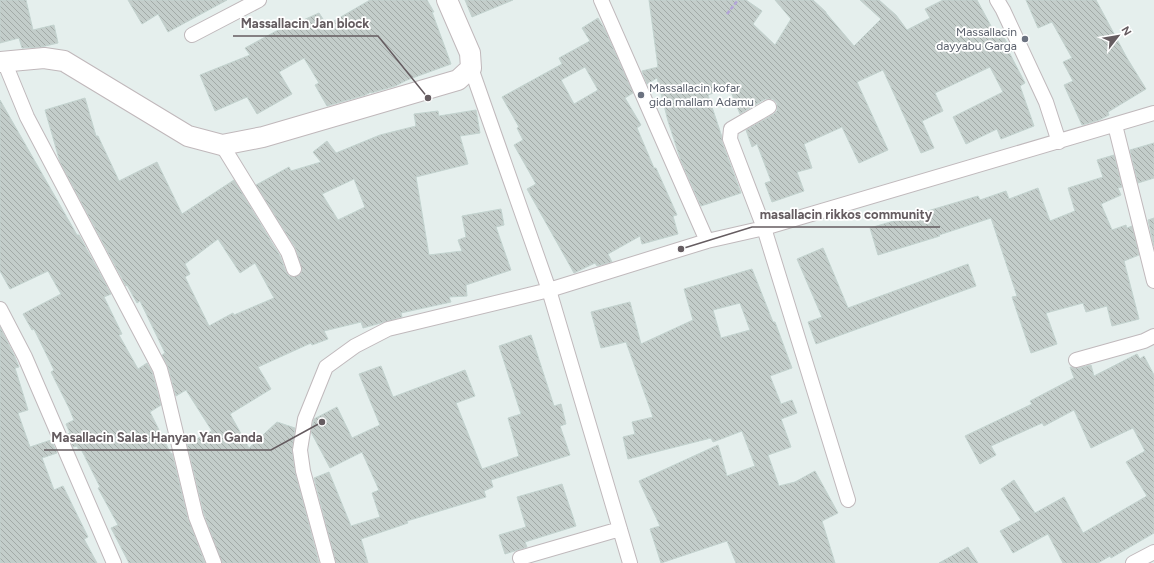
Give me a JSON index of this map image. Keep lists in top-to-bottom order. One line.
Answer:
{"places":["Massallacin dayyabu Garga","Massallacin kofar gida mallam Adamu","Massallacin Jan block","masallacin rikkos community","Masallacin Salas Hanyan Yan Ganda"],"north":"top right"}
